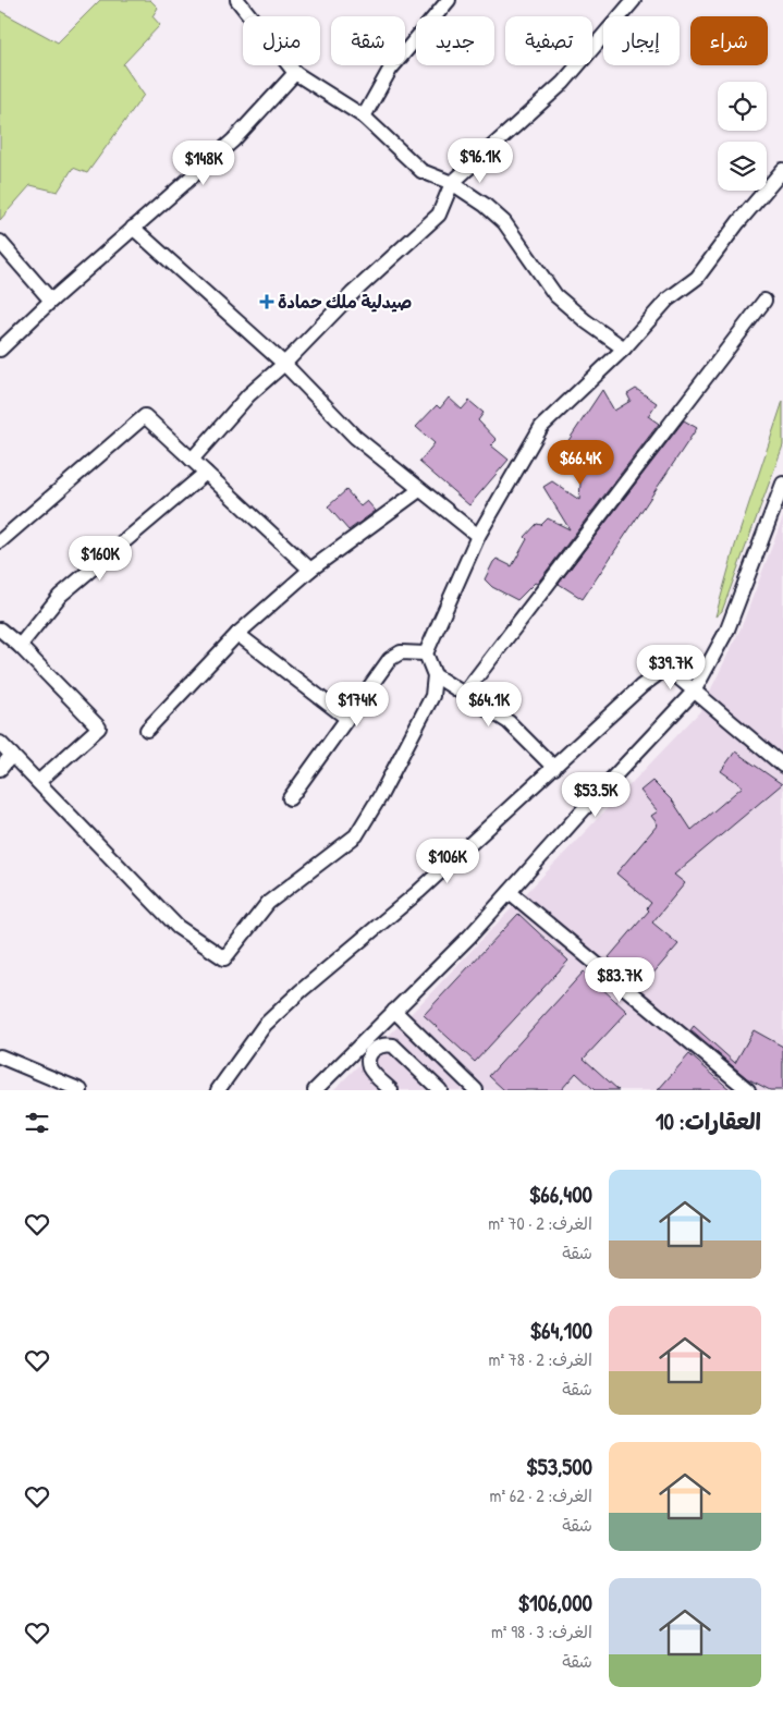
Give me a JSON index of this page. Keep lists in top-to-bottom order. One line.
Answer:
{"places":{"health":["صيدلية ملك حمادة"]},"page":{"chip":["شراء","إيجار","تصفية","جديد","شقة","منزل"],"price":["$96.1K","$148K","$66.4K","$160K","$39.7K","$174K","$64.1K","$53.5K","$106K","$83.7K"],"heading":"العقارات: 10","list":[{"name":"$66,400","note":"الغرف: 2 · 70 m² · شقة"},{"name":"$64,100","note":"الغرف: 2 · 78 m² · شقة"},{"name":"$53,500","note":"الغرف: 2 · 62 m² · شقة"},{"name":"$106,000","note":"الغرف: 3 · 98 m² · شقة"}]}}
